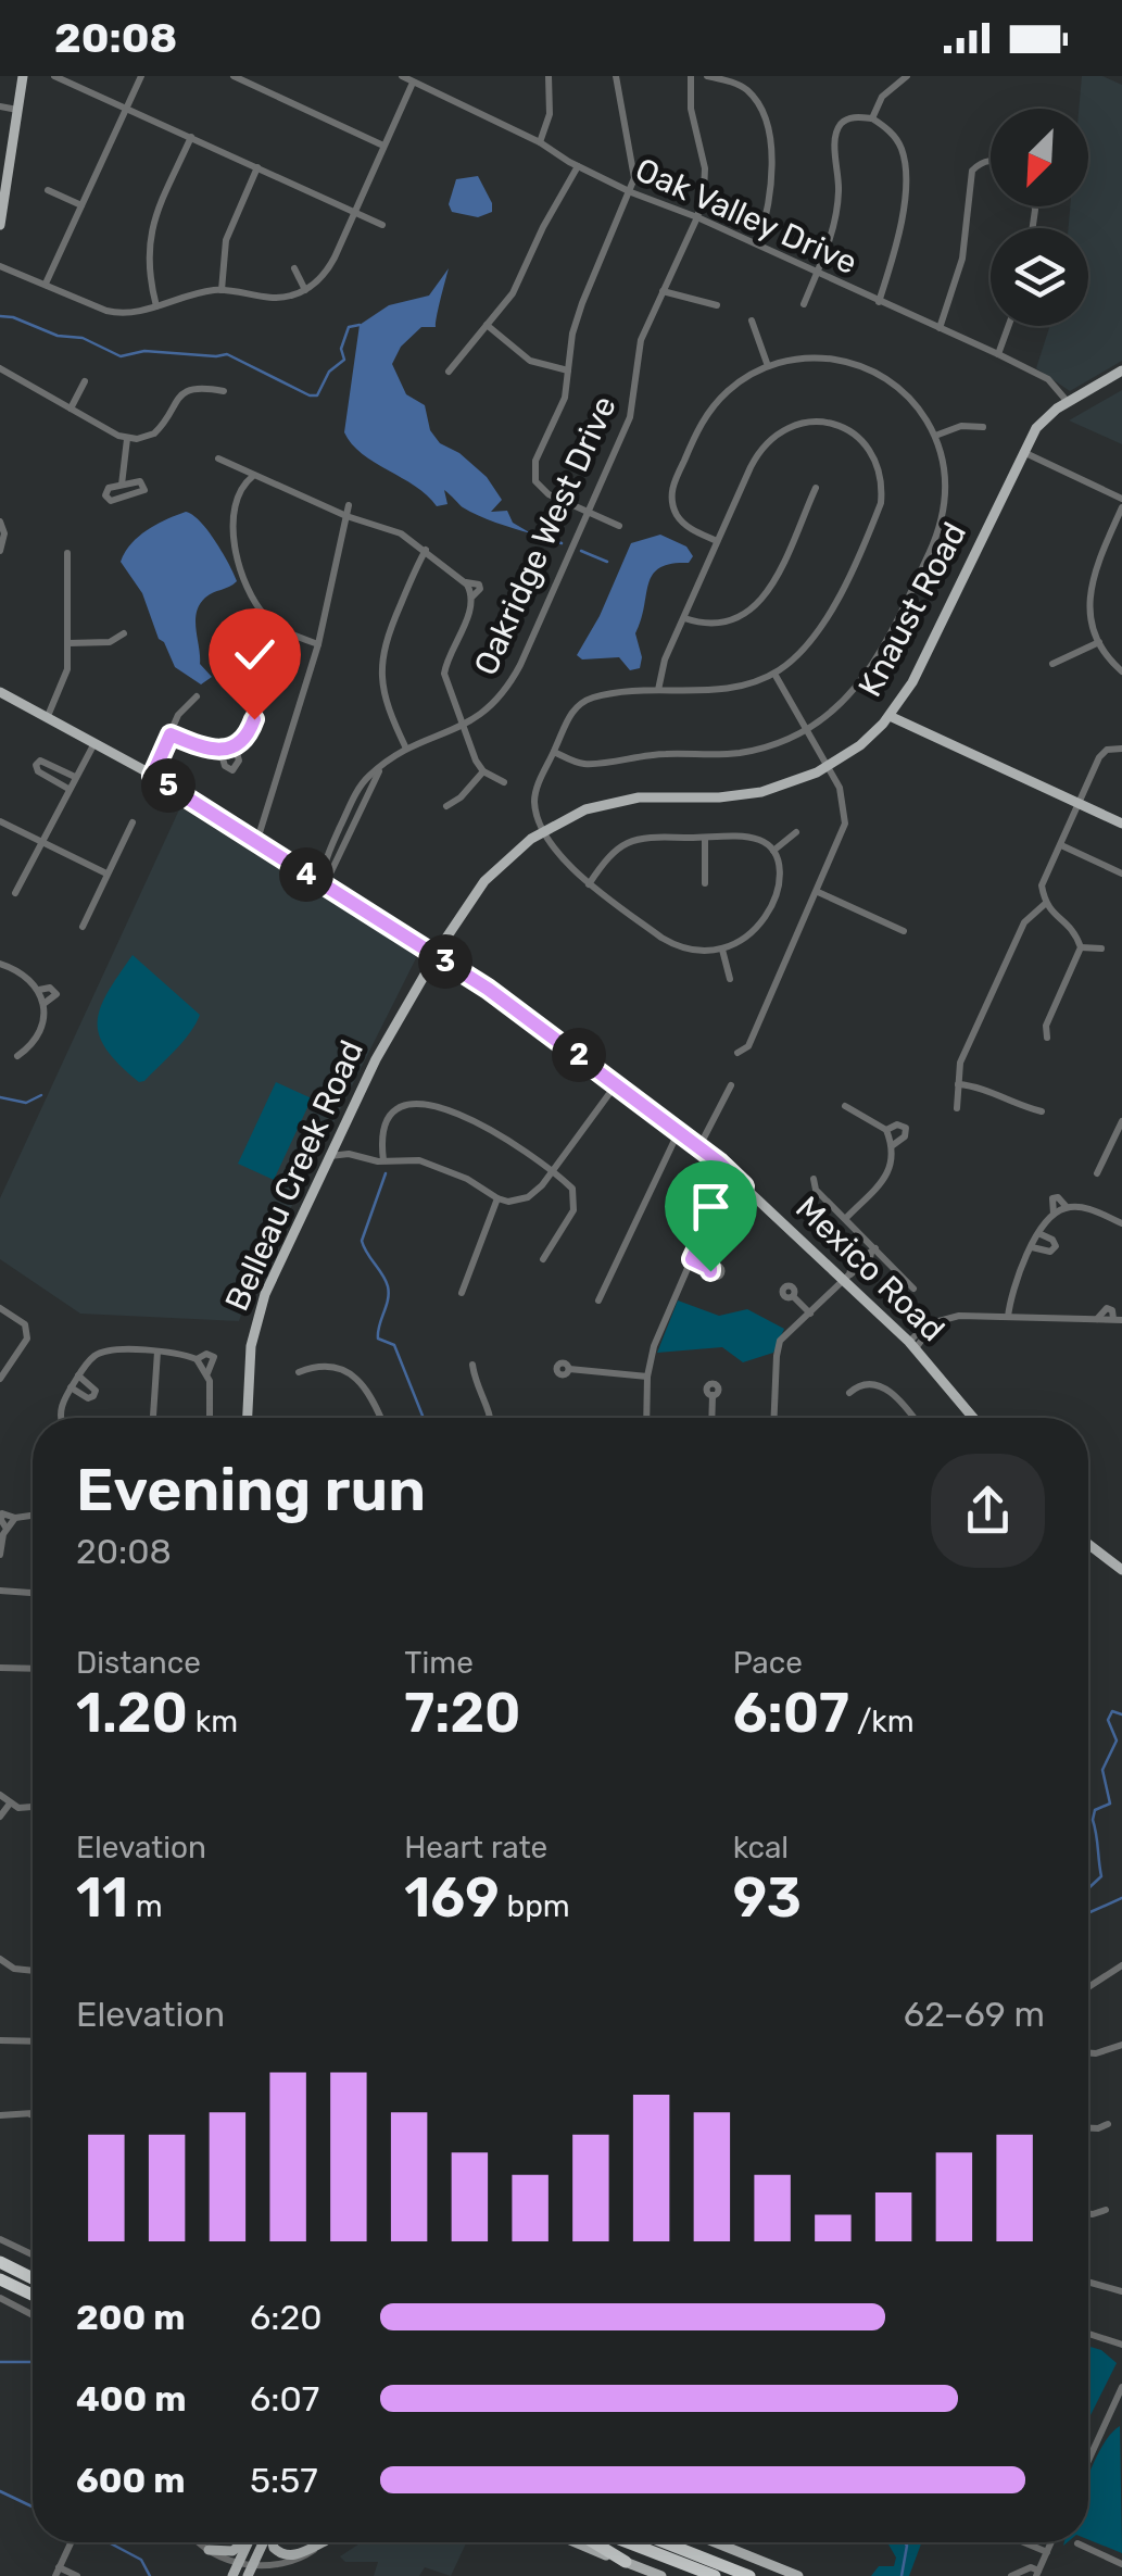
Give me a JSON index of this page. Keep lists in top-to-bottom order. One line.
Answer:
{"streets":{"main road":["Knaust Road","Belleau Creek Road","Mexico Road"],"street":["Oak Valley Drive","Oakridge West Drive"]},"crossings":[["Oak Valley Drive","Oakridge West Drive"],["Oak Valley Drive","Knaust Road"],["Oakridge West Drive","Mexico Road"],["Knaust Road","Belleau Creek Road"],["Knaust Road","Mexico Road"],["Belleau Creek Road","Mexico Road"]],"north":"bottom left","page":{"status":"20:08","pins":["5","4","3","2"],"heading":["Evening run","20:08"],"stats":[["Distance","1.20 km"],["Time","7:20"],["Pace","6:07 /km"],["Elevation","11 m"],["Heart rate","169 bpm"],["kcal","93"]],"chart":["Elevation","62–69 m"],"list":[{"name":"200 m","note":"6:20"},{"name":"400 m","note":"6:07"},{"name":"600 m","note":"5:57"}]}}
